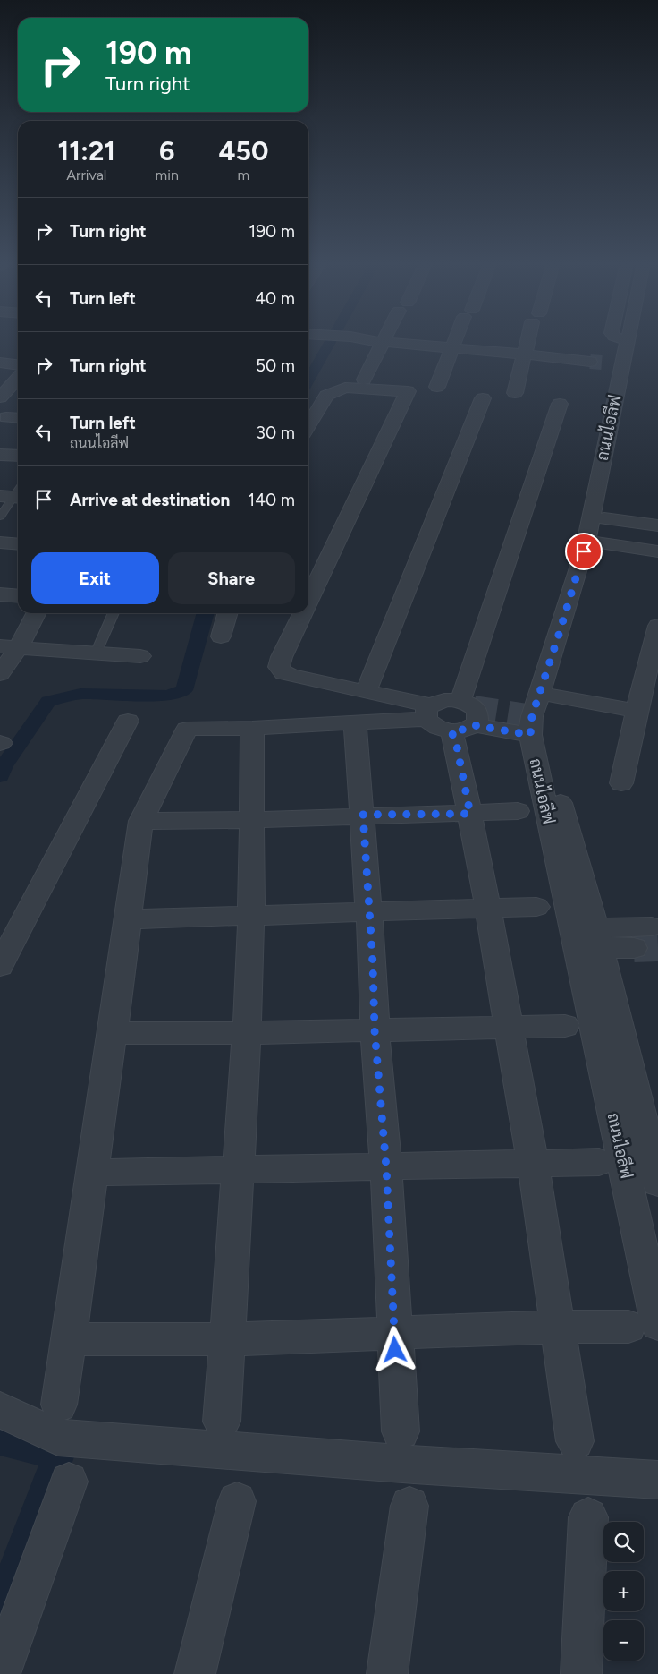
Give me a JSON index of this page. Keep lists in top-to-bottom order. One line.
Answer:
{"streets":{"street":["ถนนไอลีฟ"]},"page":{"turn":["190 m","Turn right"],"eta":["11:21","Arrival","6","min","450","m"],"list":[{"name":"Turn right","value":"190 m"},{"name":"Turn left","value":"40 m"},{"name":"Turn right","value":"50 m"},{"name":"Turn left","note":"ถนนไอลีฟ","value":"30 m"},{"name":"Arrive at destination","value":"140 m"}],"buttons":["Exit","Share"],"map_buttons":["+","−"]}}
